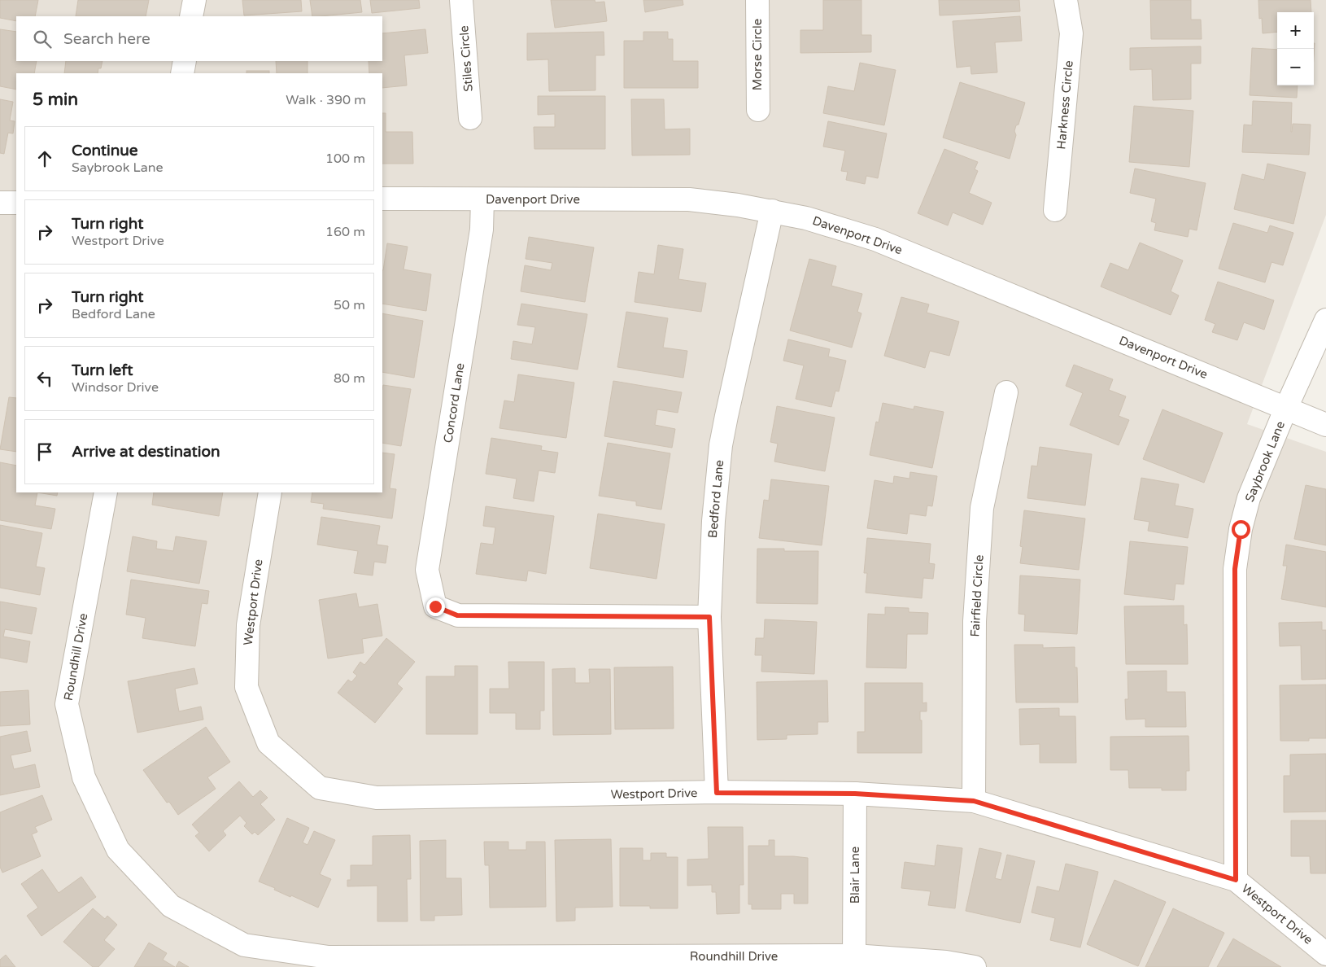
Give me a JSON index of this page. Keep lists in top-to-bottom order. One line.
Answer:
{"streets":{"street":["Morse Circle","Stiles Circle","Harkness Circle","Davenport Drive","Concord Lane","Saybrook Lane","Bedford Lane","Fairfield Circle","Westport Drive","Roundhill Drive","Blair Lane"]},"crossings":[["Davenport Drive","Concord Lane"],["Davenport Drive","Saybrook Lane"],["Davenport Drive","Bedford Lane"],["Concord Lane","Bedford Lane"],["Saybrook Lane","Westport Drive"],["Bedford Lane","Westport Drive"],["Fairfield Circle","Westport Drive"],["Westport Drive","Blair Lane"],["Roundhill Drive","Blair Lane"]],"page":{"map_buttons":["+","−"],"search":"Search here","heading":["5 min","Walk · 390 m"],"list":[["Continue","Saybrook Lane","100 m"],["Turn right","Westport Drive","160 m"],["Turn right","Bedford Lane","50 m"],["Turn left","Windsor Drive","80 m"],"Arrive at destination"]}}
